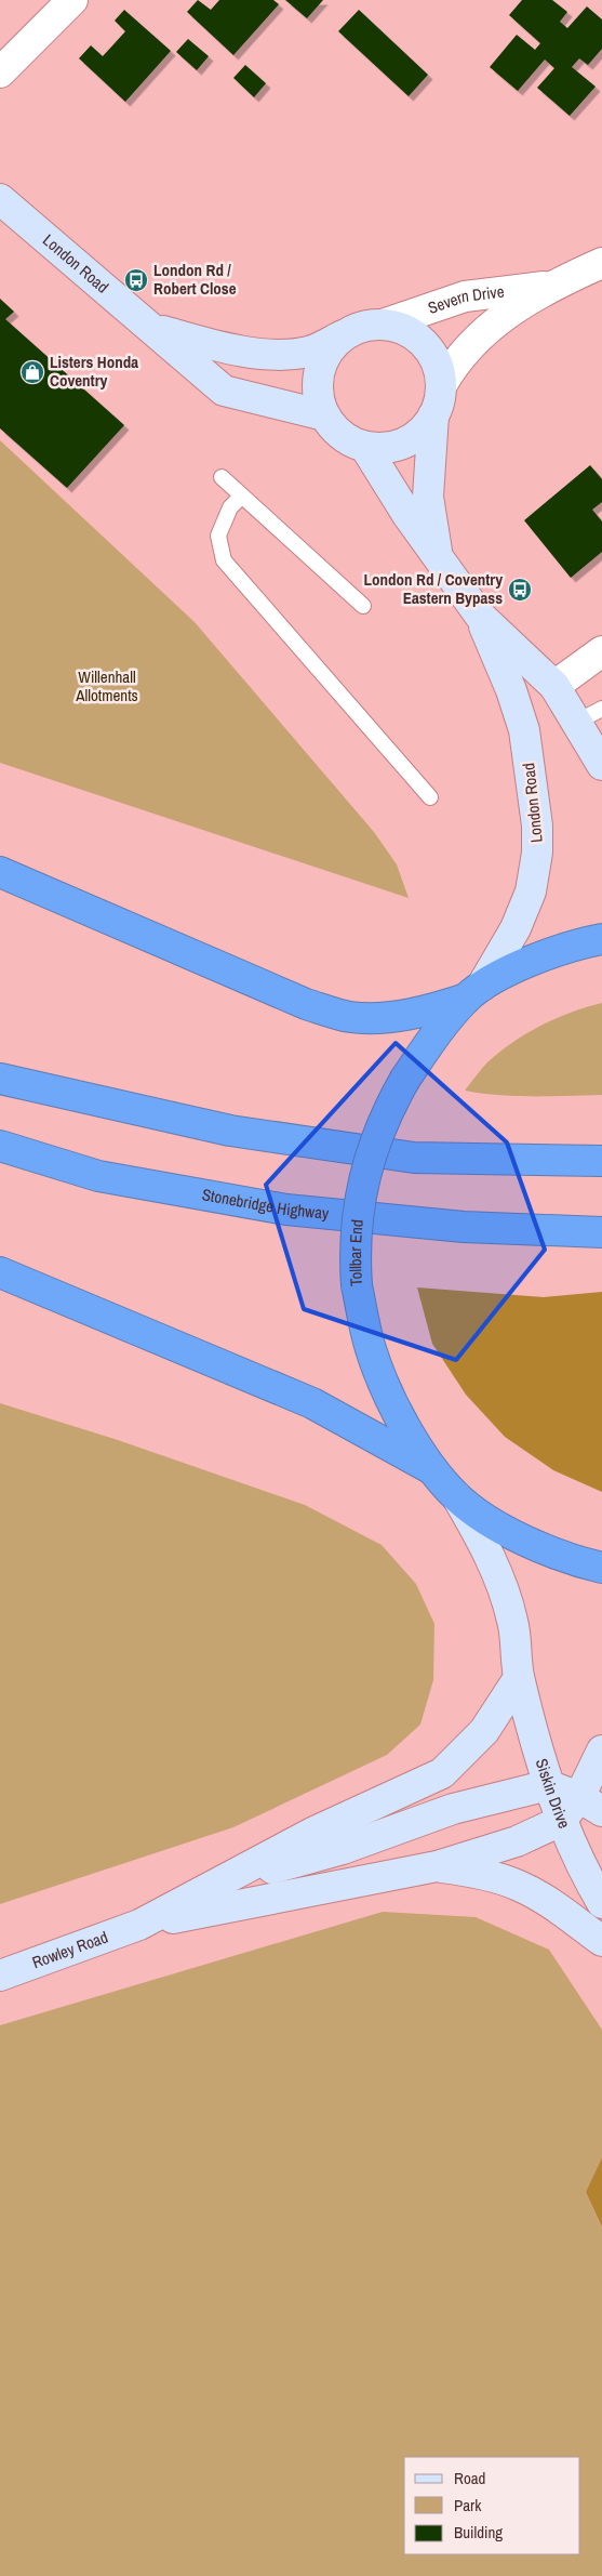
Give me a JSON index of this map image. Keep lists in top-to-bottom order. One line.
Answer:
{"streets":{"highway":["Stonebridge Highway","Tollbar End"],"street":["London Road","Severn Drive","Siskin Drive","Rowley Road"]},"crossings":[["London Road","Severn Drive"],["London Road","Tollbar End"],["Tollbar End","Siskin Drive"]],"parks":["Willenhall Allotments"],"places":{"bus stop":["London Rd / Robert Close","London Rd / Coventry Eastern Bypass"],"shop":["Listers Honda Coventry"]},"legend":["Road","Park","Building"]}
